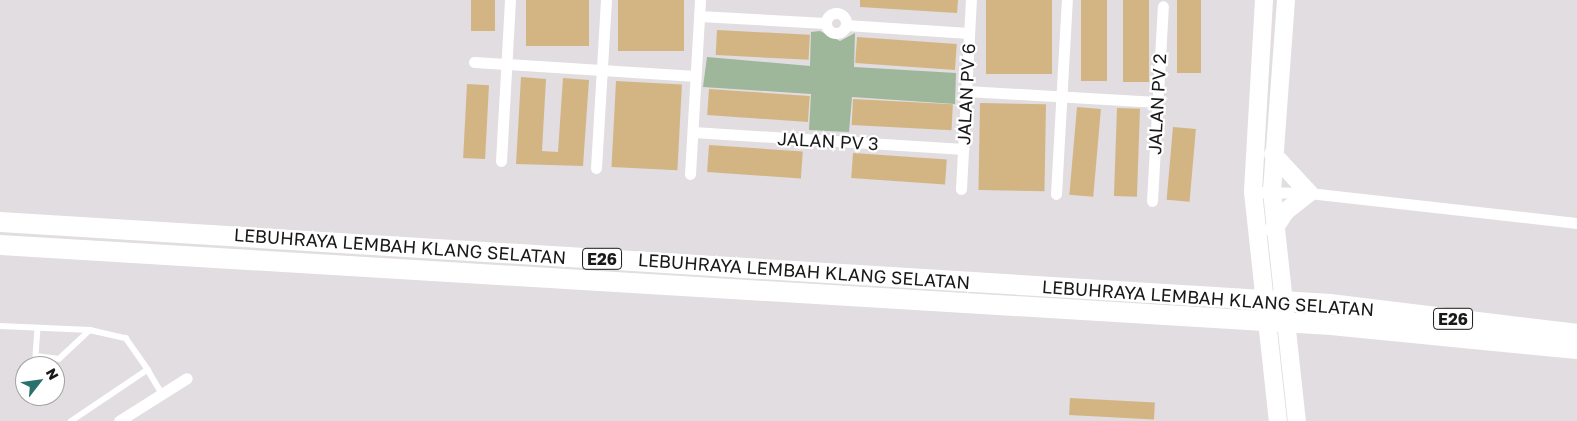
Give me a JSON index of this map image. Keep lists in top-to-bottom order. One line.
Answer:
{"streets":{"highway":["LEBUHRAYA LEMBAH KLANG SELATAN","E26"],"street":["JALAN PV 6","JALAN PV 2","JALAN PV 3"]},"crossings":[["JALAN PV 6","JALAN PV 3"]],"north":"top right"}
